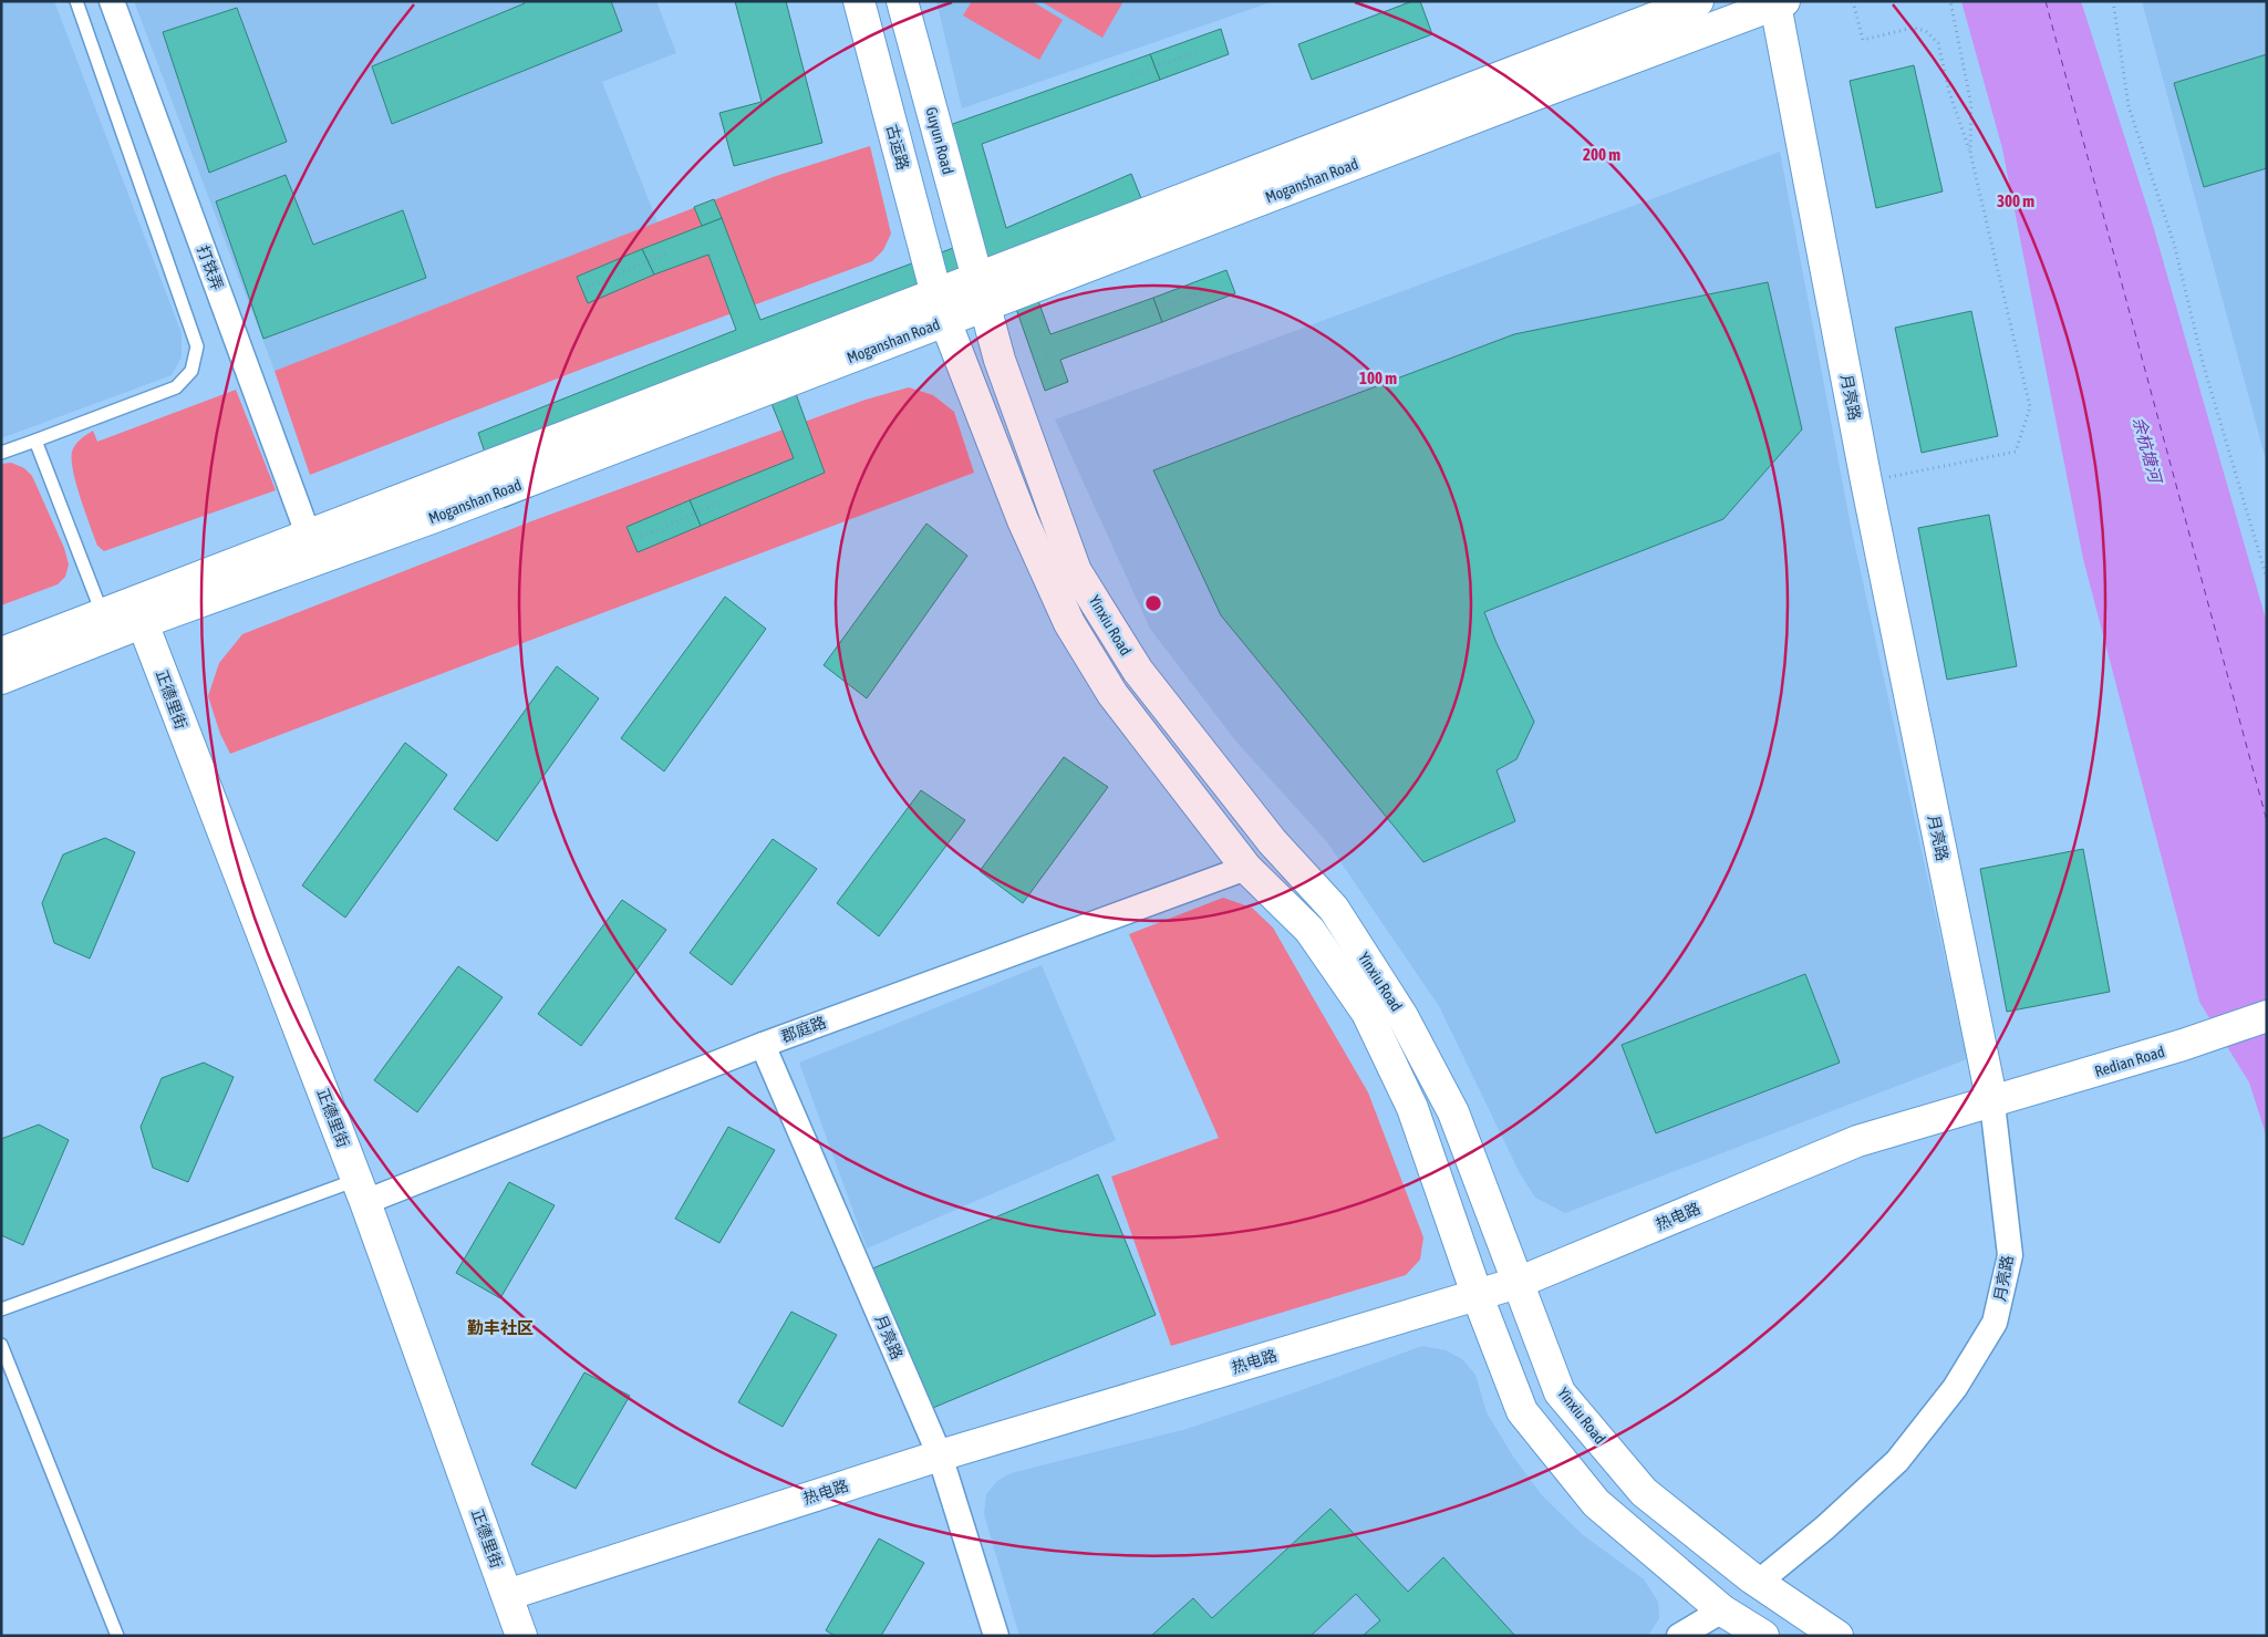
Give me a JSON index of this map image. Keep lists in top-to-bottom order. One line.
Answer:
{"streets":{"main road":["Guyun Road","古运路","Moganshan Road","月亮路","Yinxiu Road","正德里街","Redian Road","热电路"],"street":["打铁弄","郡庭路"]},"crossings":[["Guyun Road","Moganshan Road"],["Guyun Road","Yinxiu Road"],["古运路","Moganshan Road"],["古运路","Yinxiu Road"],["Moganshan Road","打铁弄"],["Moganshan Road","月亮路"],["Moganshan Road","Yinxiu Road"],["Moganshan Road","正德里街"],["月亮路","Yinxiu Road"],["月亮路","郡庭路"],["月亮路","Redian Road"],["月亮路","热电路"],["Yinxiu Road","郡庭路"],["Yinxiu Road","热电路"],["正德里街","郡庭路"],["正德里街","热电路"],["Redian Road","热电路"]],"districts":["勤丰社区"],"water":["余杭塘河"],"rings":["200 m","300 m","100 m"]}
